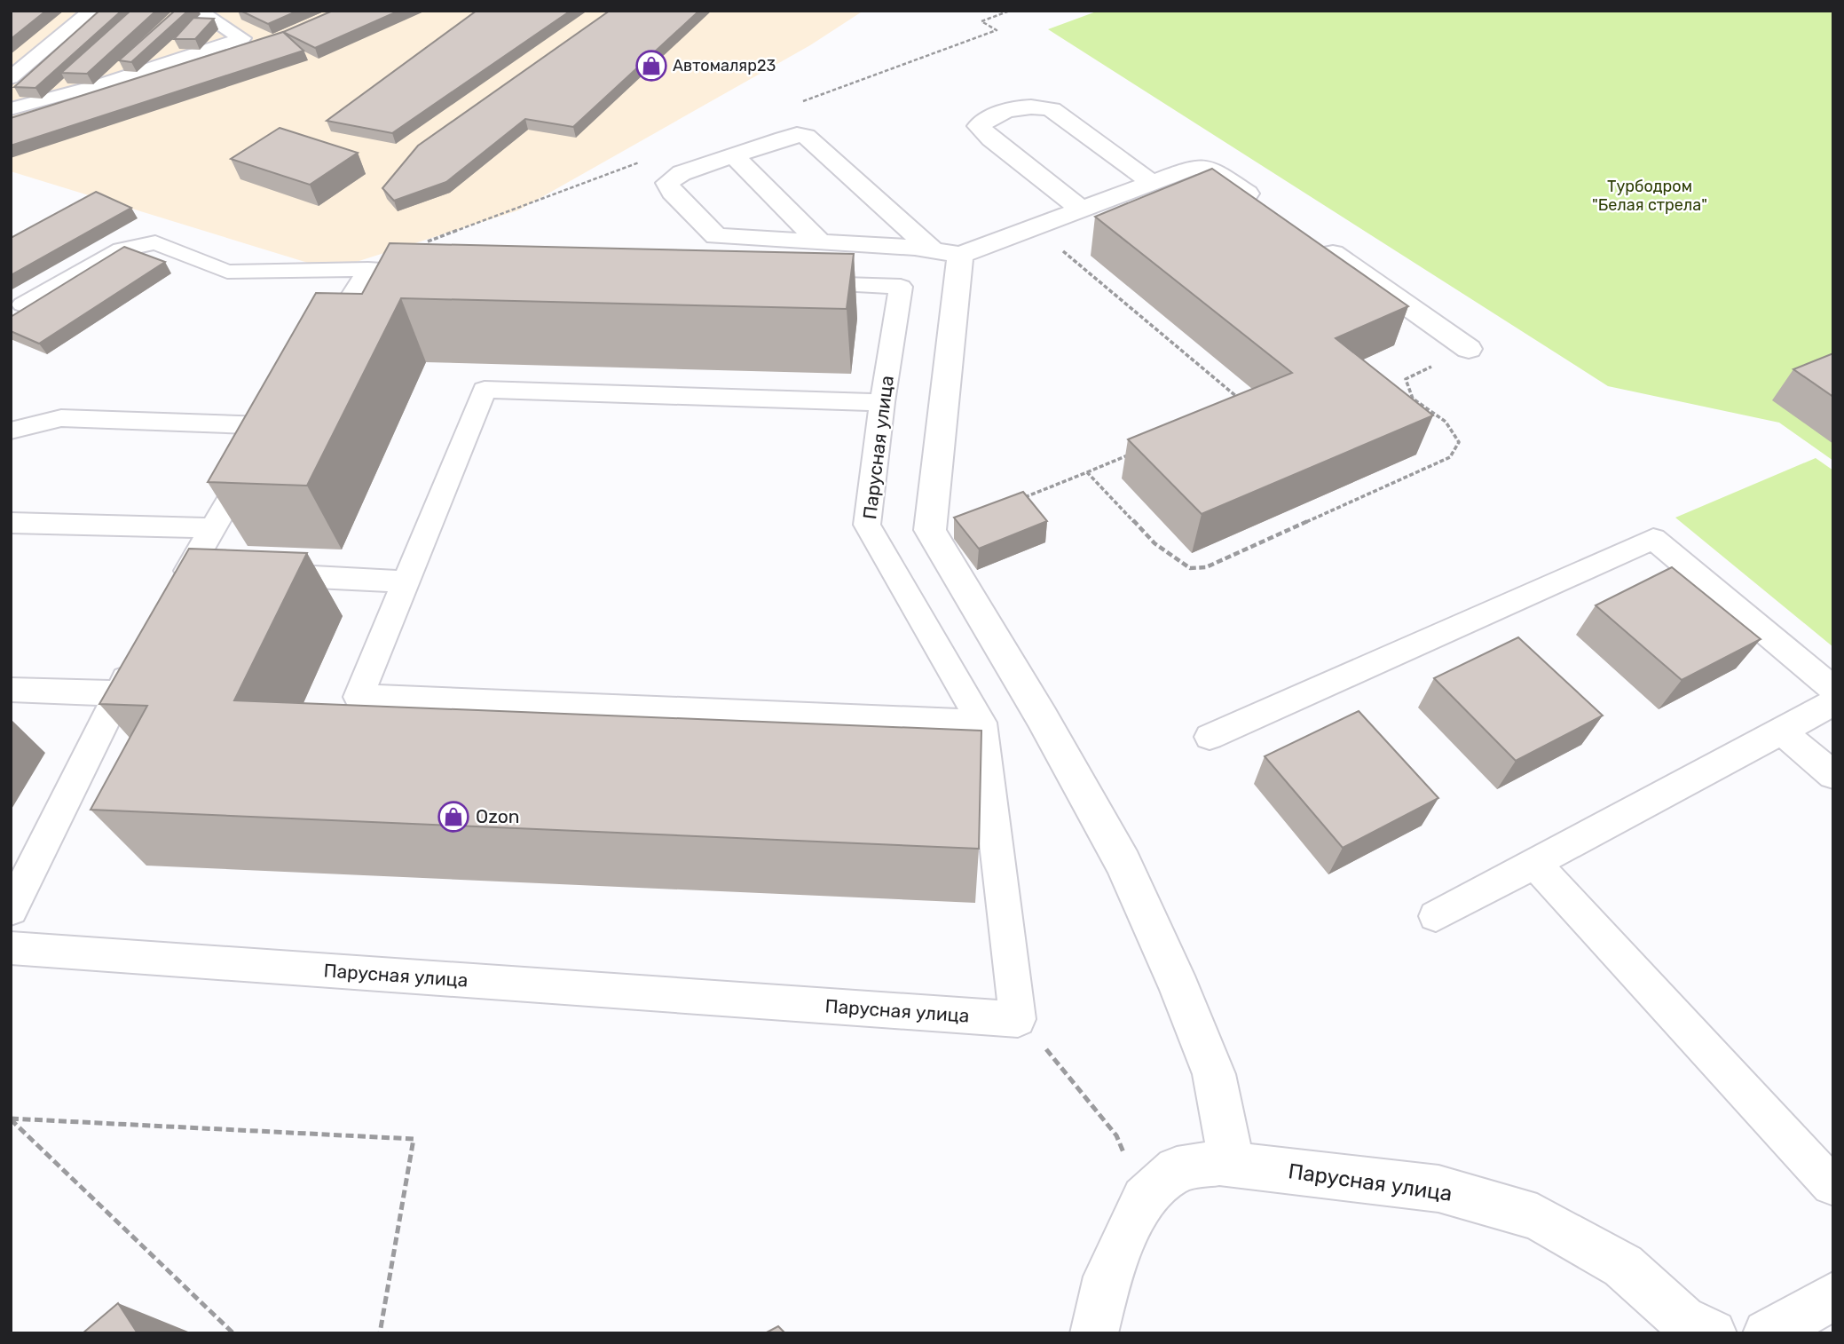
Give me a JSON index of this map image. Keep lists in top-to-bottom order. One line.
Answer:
{"streets":{"street":["Парусная улица"]},"parks":["Турбодром \"Белая стрела\""],"places":{"shop":["Автомаляр23","Ozon"]}}
